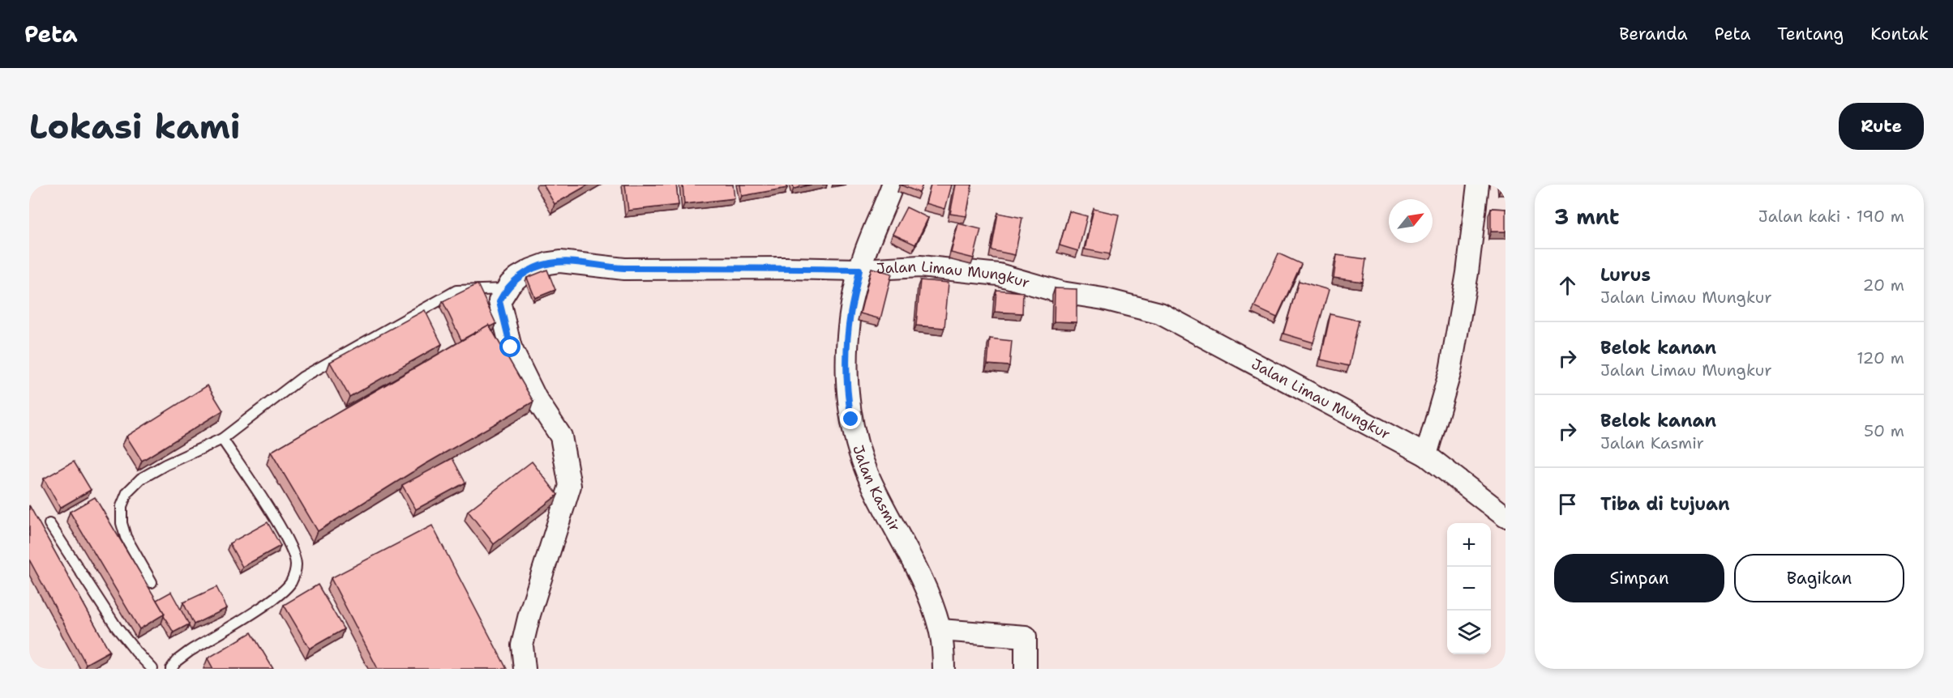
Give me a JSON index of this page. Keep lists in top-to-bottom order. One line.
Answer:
{"streets":{"street":["Jalan Limau Mungkur","Jalan Kasmir"]},"crossings":[["Jalan Limau Mungkur","Jalan Kasmir"]],"north":"top right","page":{"header":"Peta","nav":["Beranda","Peta","Tentang","Kontak"],"buttons":["Rute",["Simpan","Bagikan"]],"title":"Lokasi kami","heading":["3 mnt","Jalan kaki · 190 m"],"list":[["Lurus","Jalan Limau Mungkur","20 m"],["Belok kanan","Jalan Limau Mungkur","120 m"],["Belok kanan","Jalan Kasmir","50 m"],"Tiba di tujuan"],"map_buttons":["+","−"]}}
